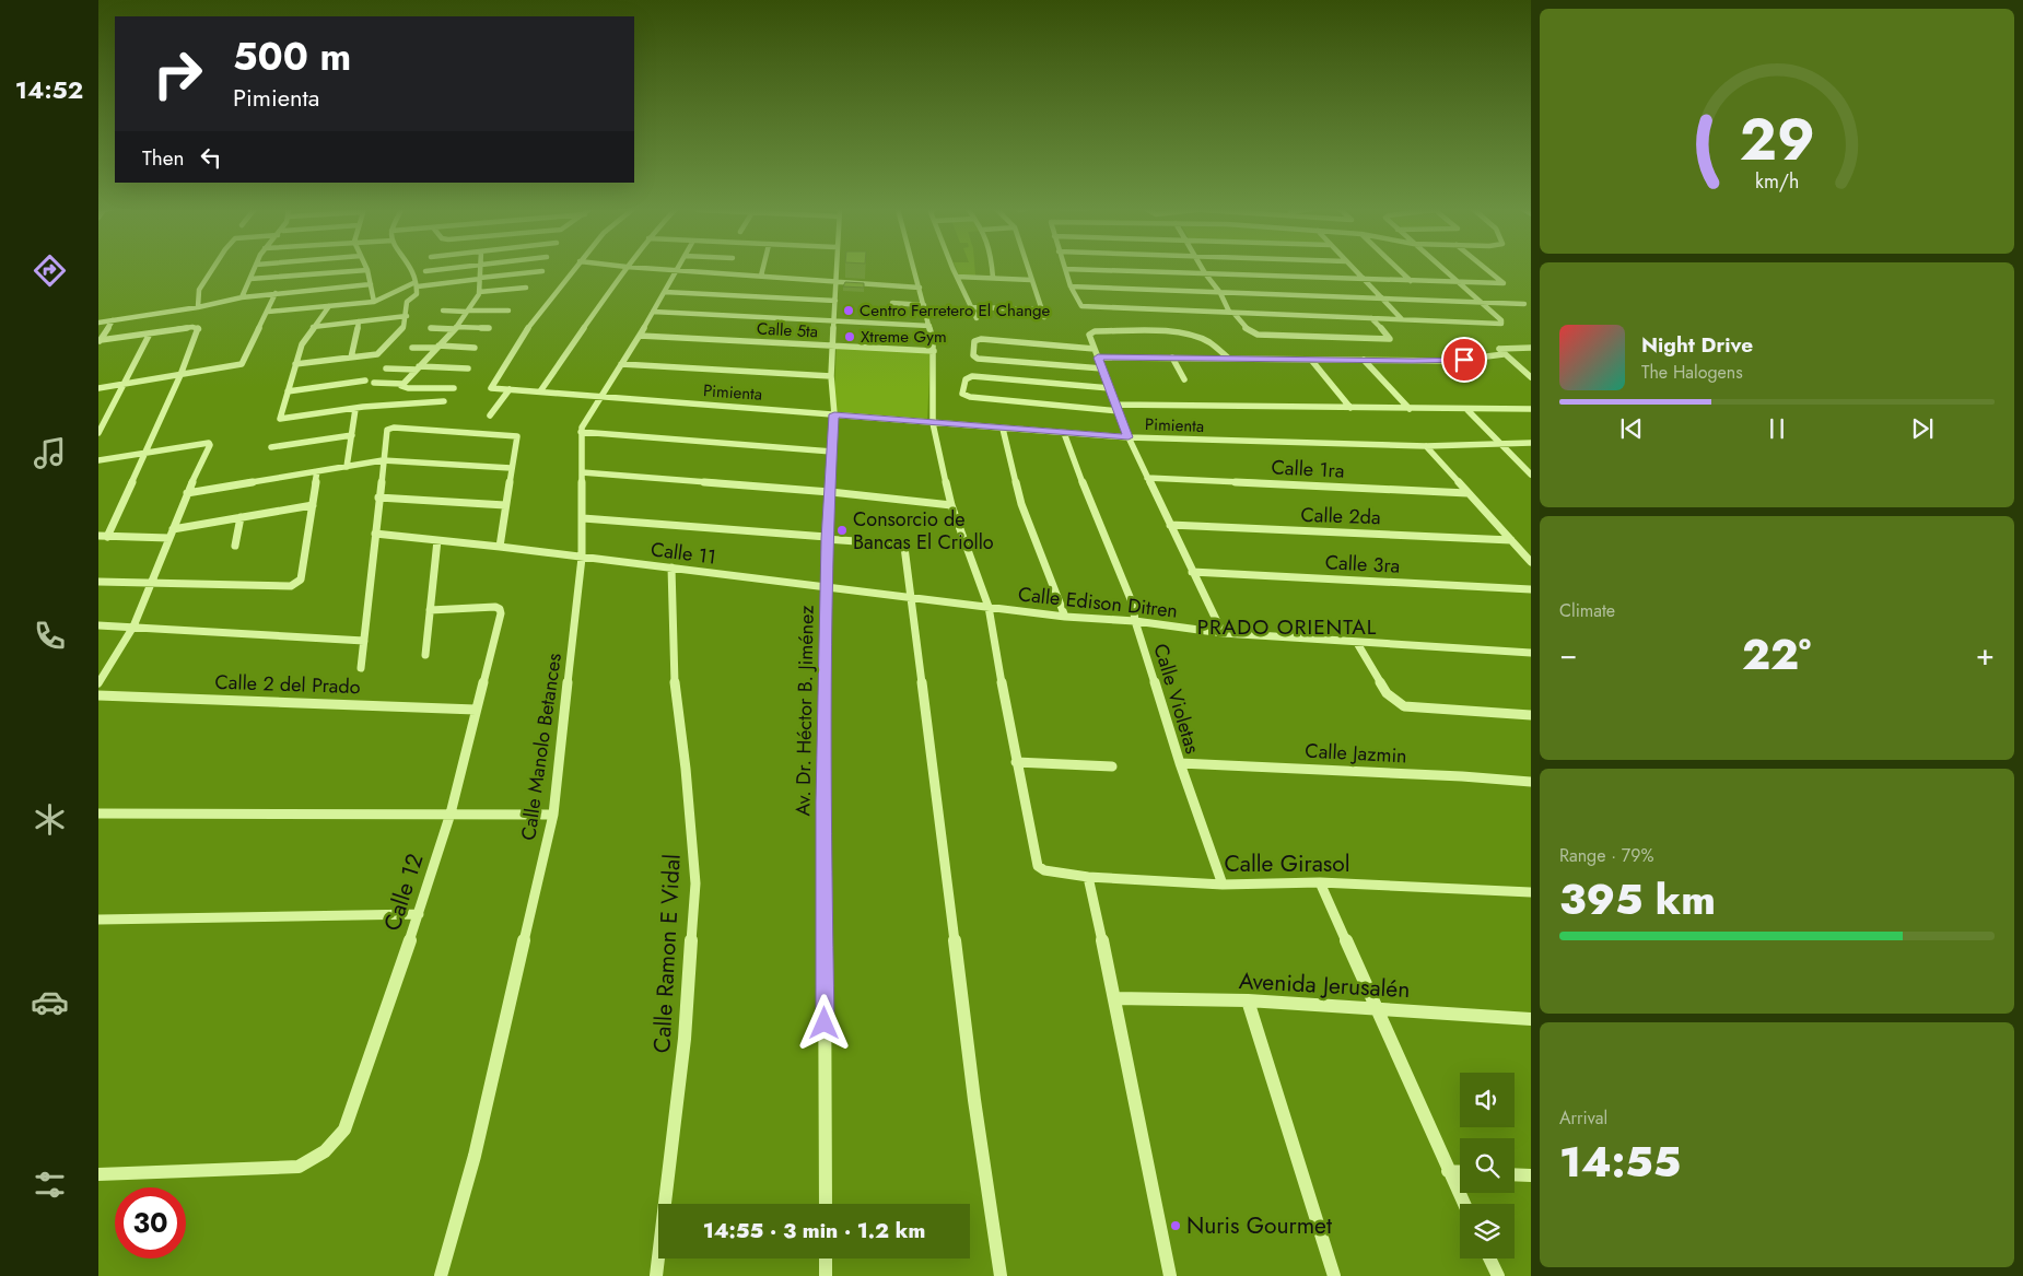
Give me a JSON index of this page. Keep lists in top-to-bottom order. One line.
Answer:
{"streets":{"street":["Calle 5ta","Pimienta","Calle 1ra","Calle 2da","Calle 11","Calle 3ra","Calle Edison Ditren","Calle 2 del Prado","Calle Violetas","Av. Dr. Héctor B. Jiménez","Calle Manolo Betances","Calle Jazmin","Calle Girasol","Calle 12","Calle Ramon E Vidal","Avenida Jerusalén"]},"crossings":[["Calle 5ta","Av. Dr. Héctor B. Jiménez"],["Calle 5ta","Calle Manolo Betances"],["Pimienta","Calle Violetas"],["Pimienta","Av. Dr. Héctor B. Jiménez"],["Pimienta","Calle Manolo Betances"],["Calle 11","Calle Edison Ditren"],["Calle 11","Av. Dr. Héctor B. Jiménez"],["Calle 11","Calle Manolo Betances"],["Calle 11","Calle Ramon E Vidal"],["Calle Edison Ditren","Calle Violetas"],["Calle 2 del Prado","Calle 12"],["Calle Violetas","Calle Jazmin"],["Calle Violetas","Calle Girasol"]],"districts":["PRADO ORIENTAL"],"places":["Centro Ferretero El Change","Xtreme Gym","Consorcio de Bancas El Criollo","Nuris Gourmet"],"page":{"tabs":"14:52","turn":["500 m","Pimienta"],"then":"Then","song":["Night Drive","The Halogens"],"tile":["Climate",["Range · 79%","395 km"],["Arrival","14:55"]],"heat":["−","22°","+"],"limit":"30","trip":"14:55 · 3 min · 1.2 km","gauge":["29","km/h"]}}
